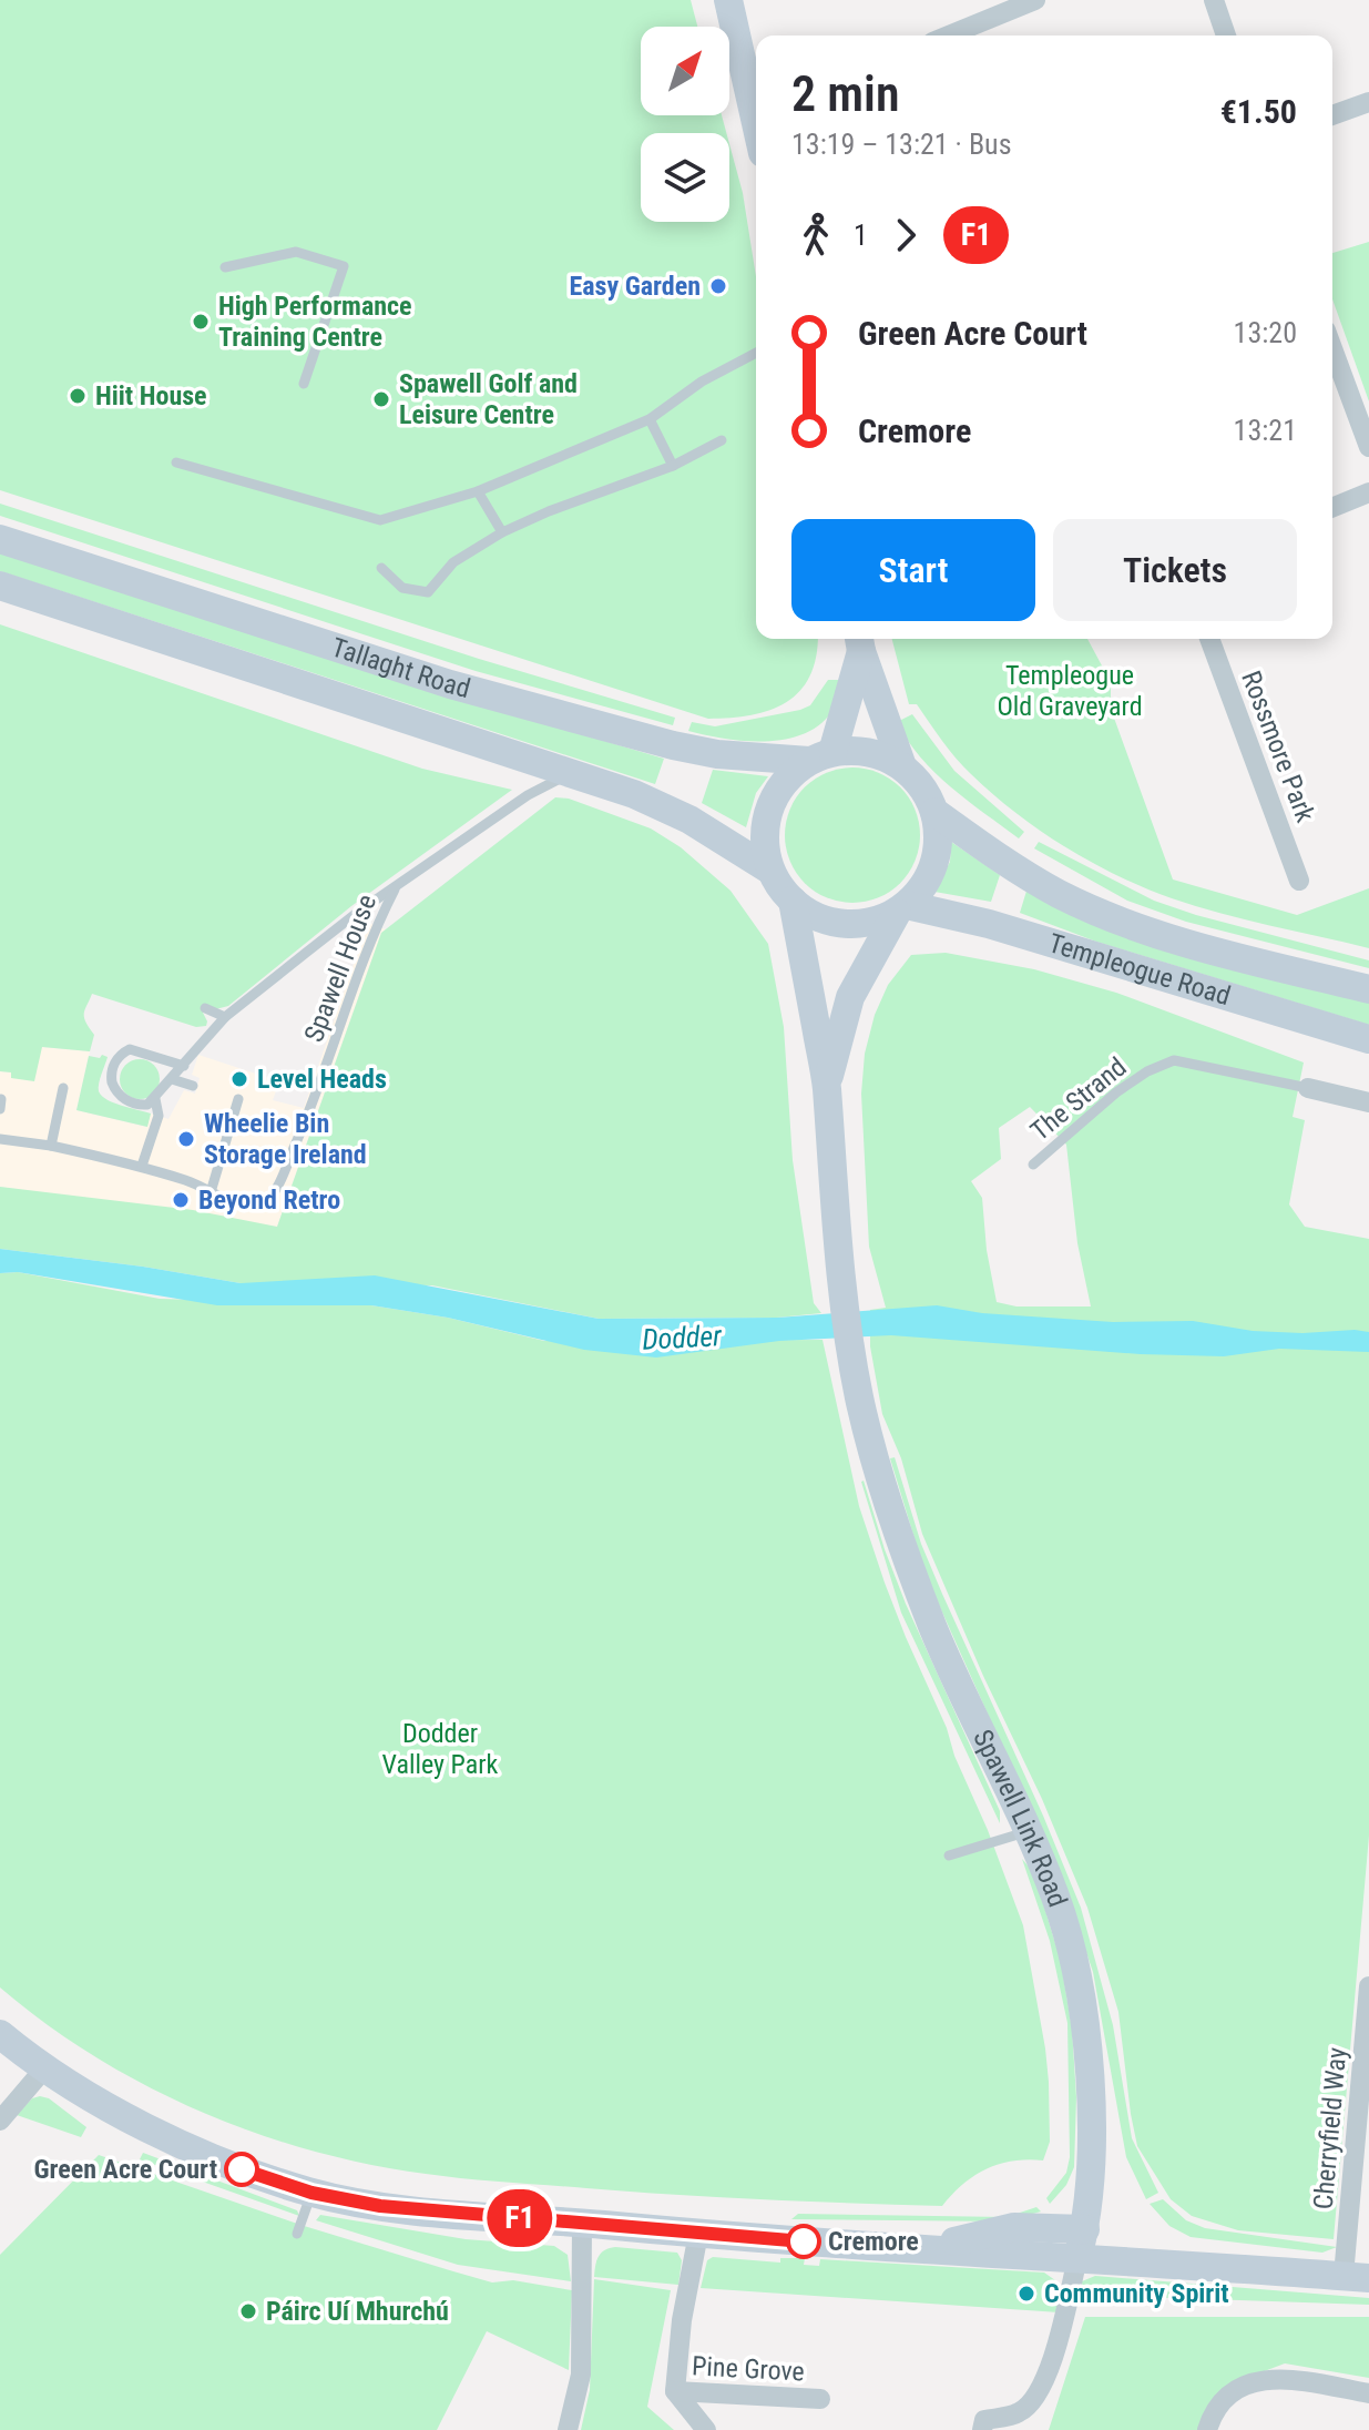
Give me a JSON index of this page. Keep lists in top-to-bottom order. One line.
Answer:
{"streets":{"main road":["Tallaght Road","Templeogue Road","Spawell Link Road"],"street":["Rossmore Park","Cherryfield Way","Pine Grove"],"lane":["Spawell House","The Strand"]},"crossings":[["Tallaght Road","Spawell House"],["Tallaght Road","Templeogue Road"]],"water":["Dodder"],"parks":["Templeogue Old Graveyard","Dodder Valley Park"],"places":["Easy Garden","High Performance Training Centre","Hiit House","Spawell Golf and Leisure Centre","Level Heads","Wheelie Bin Storage Ireland","Beyond Retro","Green Acre Court","Cremore","Community Spirit","Páirc Uí Mhurchú"],"lines":["bus line F1"],"north":"top right","page":{"on_map":"F1","heading":["2 min","13:19 – 13:21 · Bus","€1.50"],"legs":["1","F1"],"list":[{"name":"Green Acre Court","value":"13:20"},{"name":"Cremore","value":"13:21"}],"buttons":["Start","Tickets"]}}
